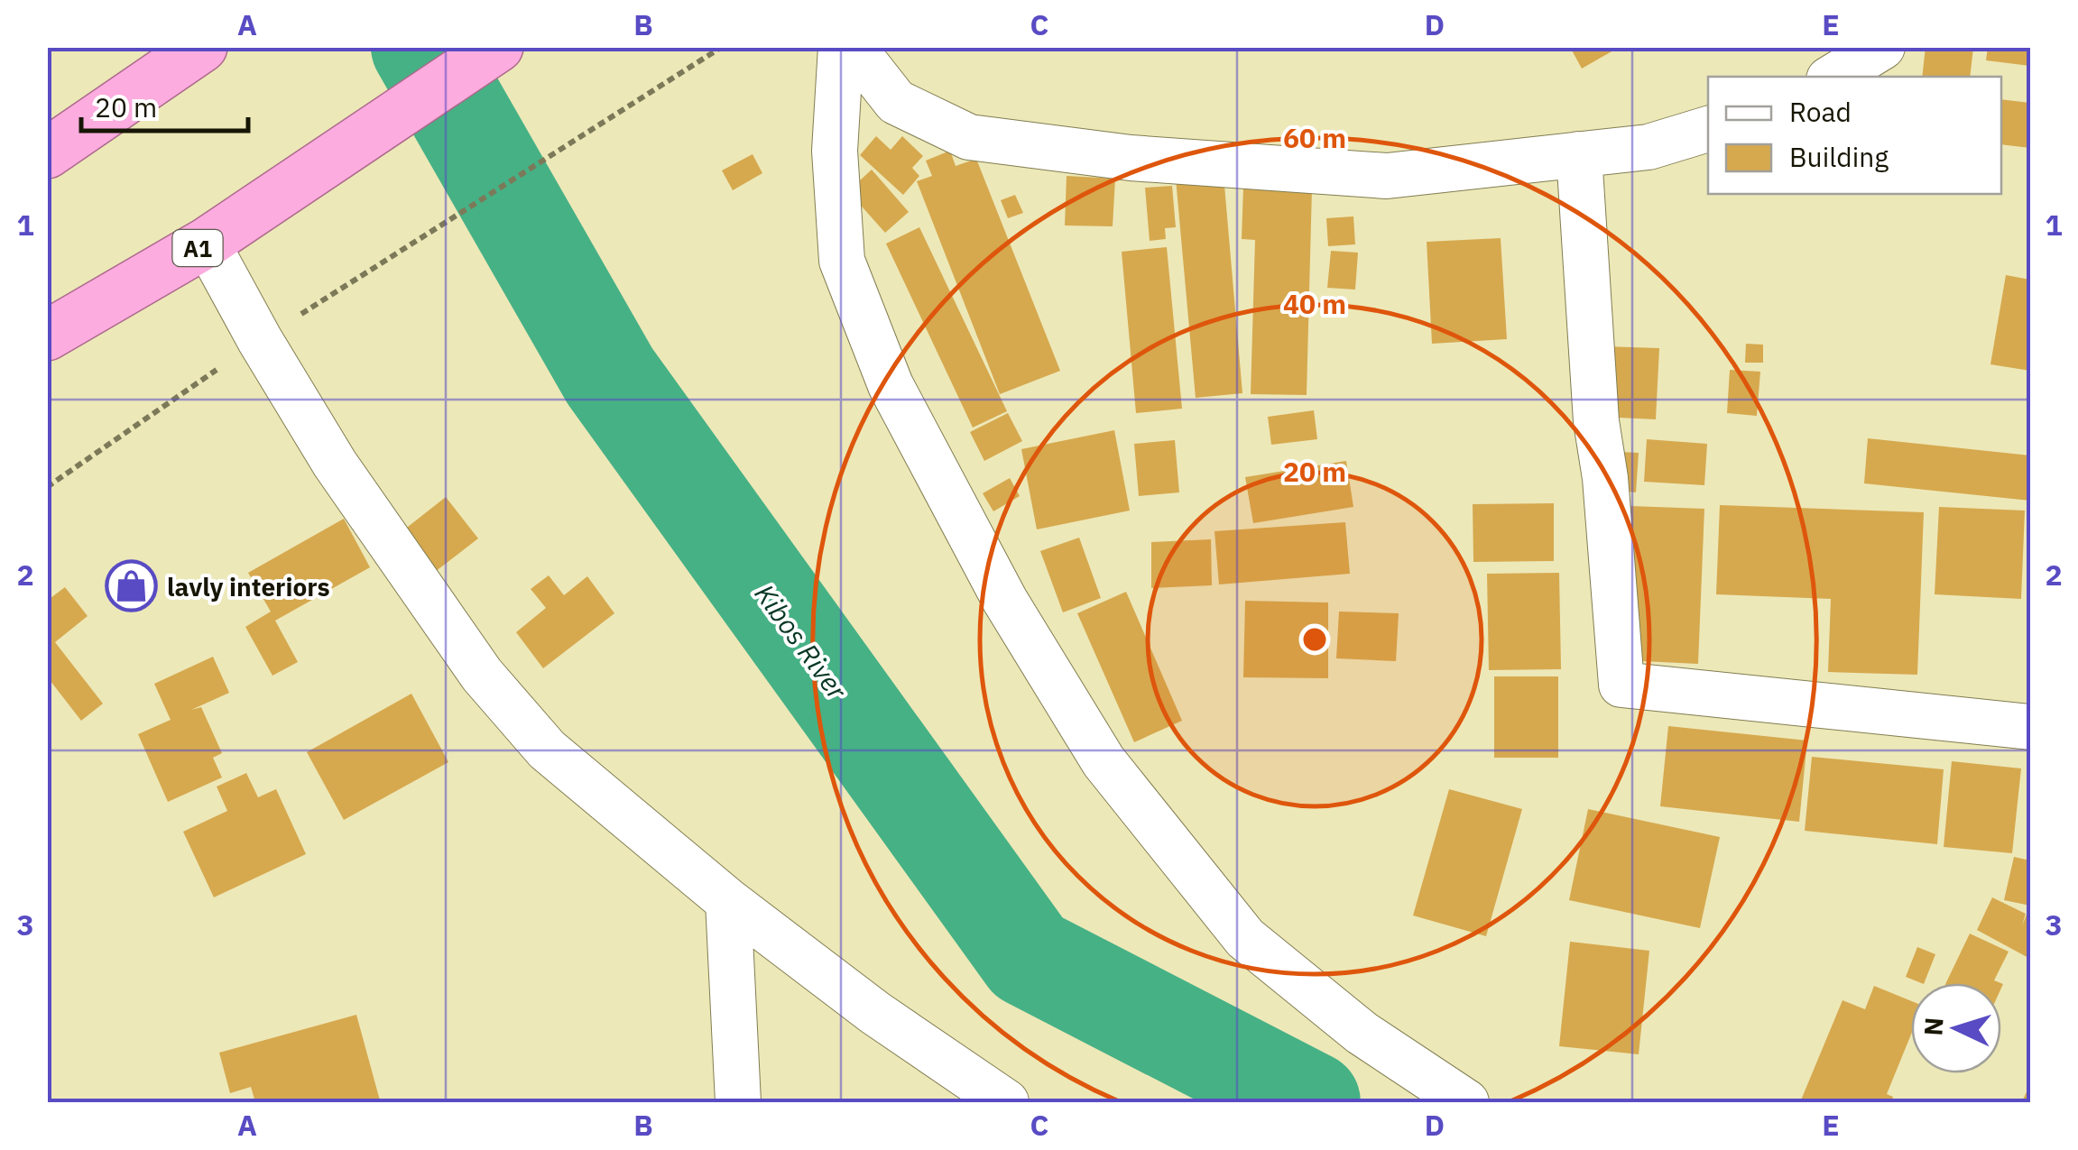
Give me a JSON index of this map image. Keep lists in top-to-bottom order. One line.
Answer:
{"streets":{"highway":["A1"]},"water":["Kibos River"],"places":{"shop":["lavly interiors"]},"legend":["Road","Building"],"scale_bar":"20 m","north":"left","grid":{"columns":["A","B","C","D","E"],"rows":["1","2","3"]},"rings":["60 m","40 m","20 m"]}
